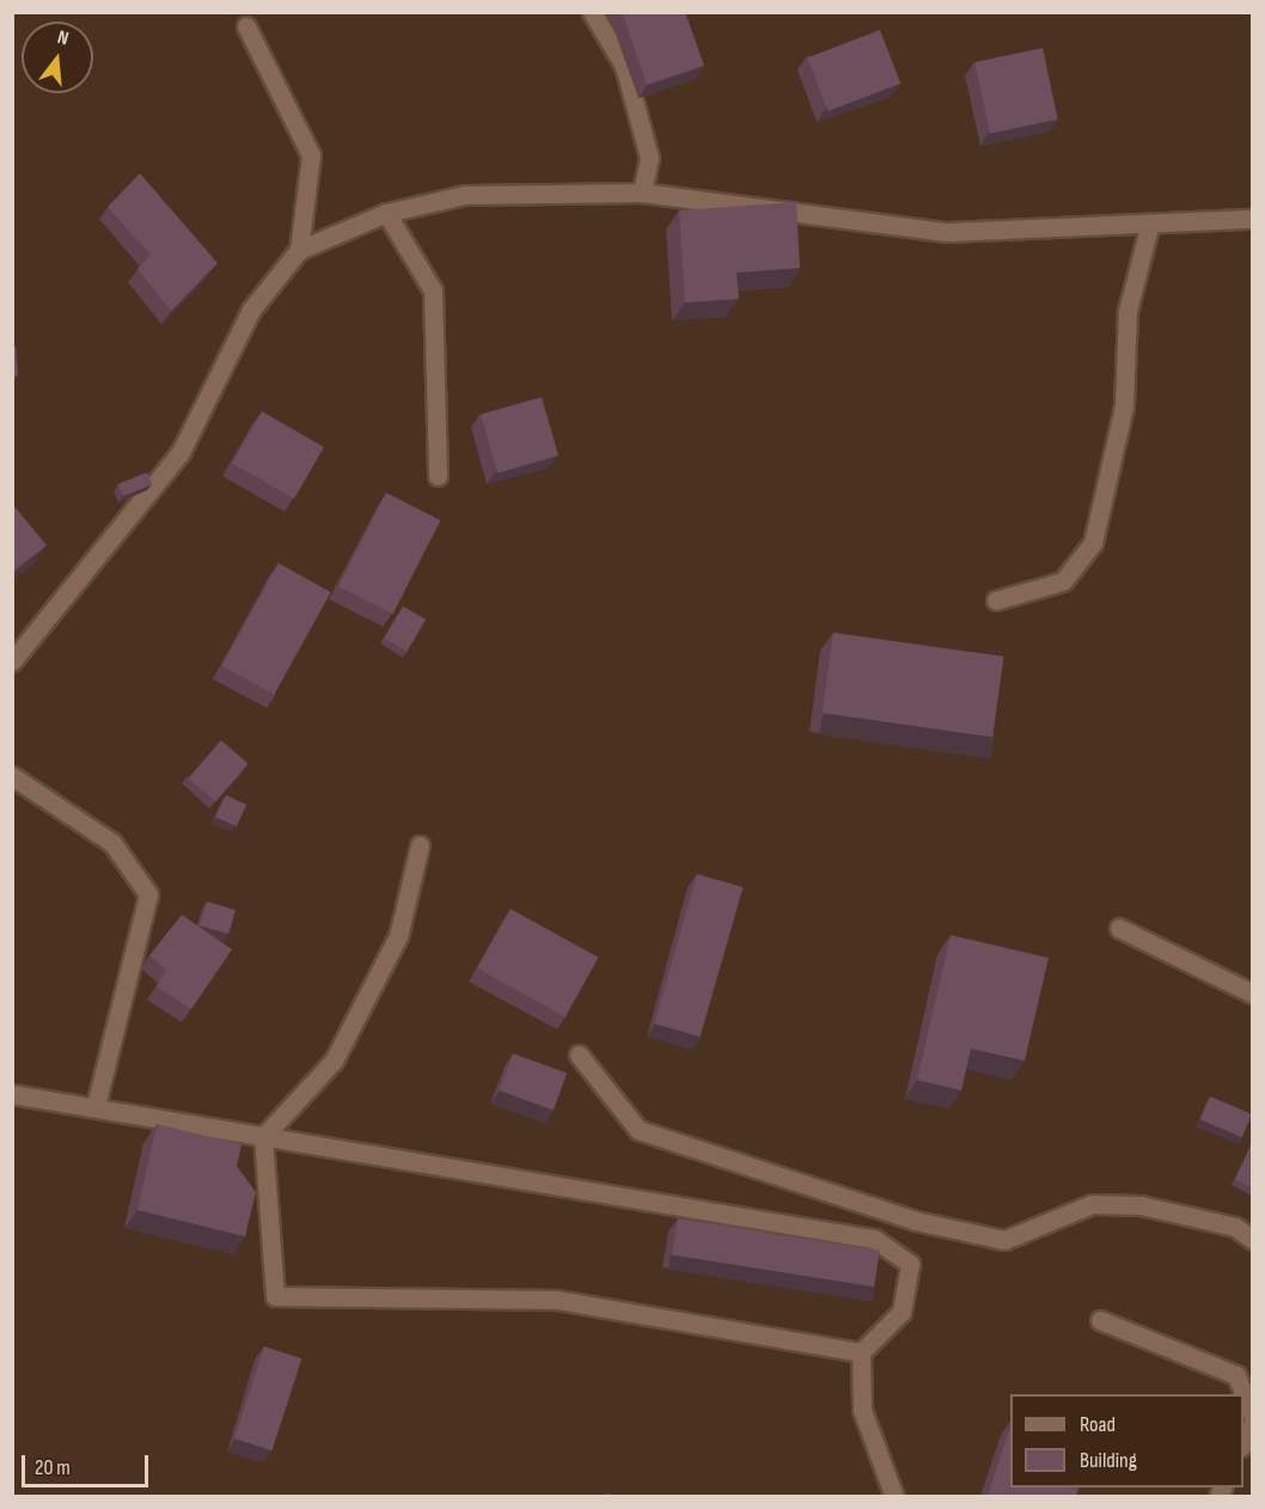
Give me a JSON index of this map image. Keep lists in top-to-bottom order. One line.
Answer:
{"legend":["Road","Building"],"scale_bar":"20 m","north":"top"}
